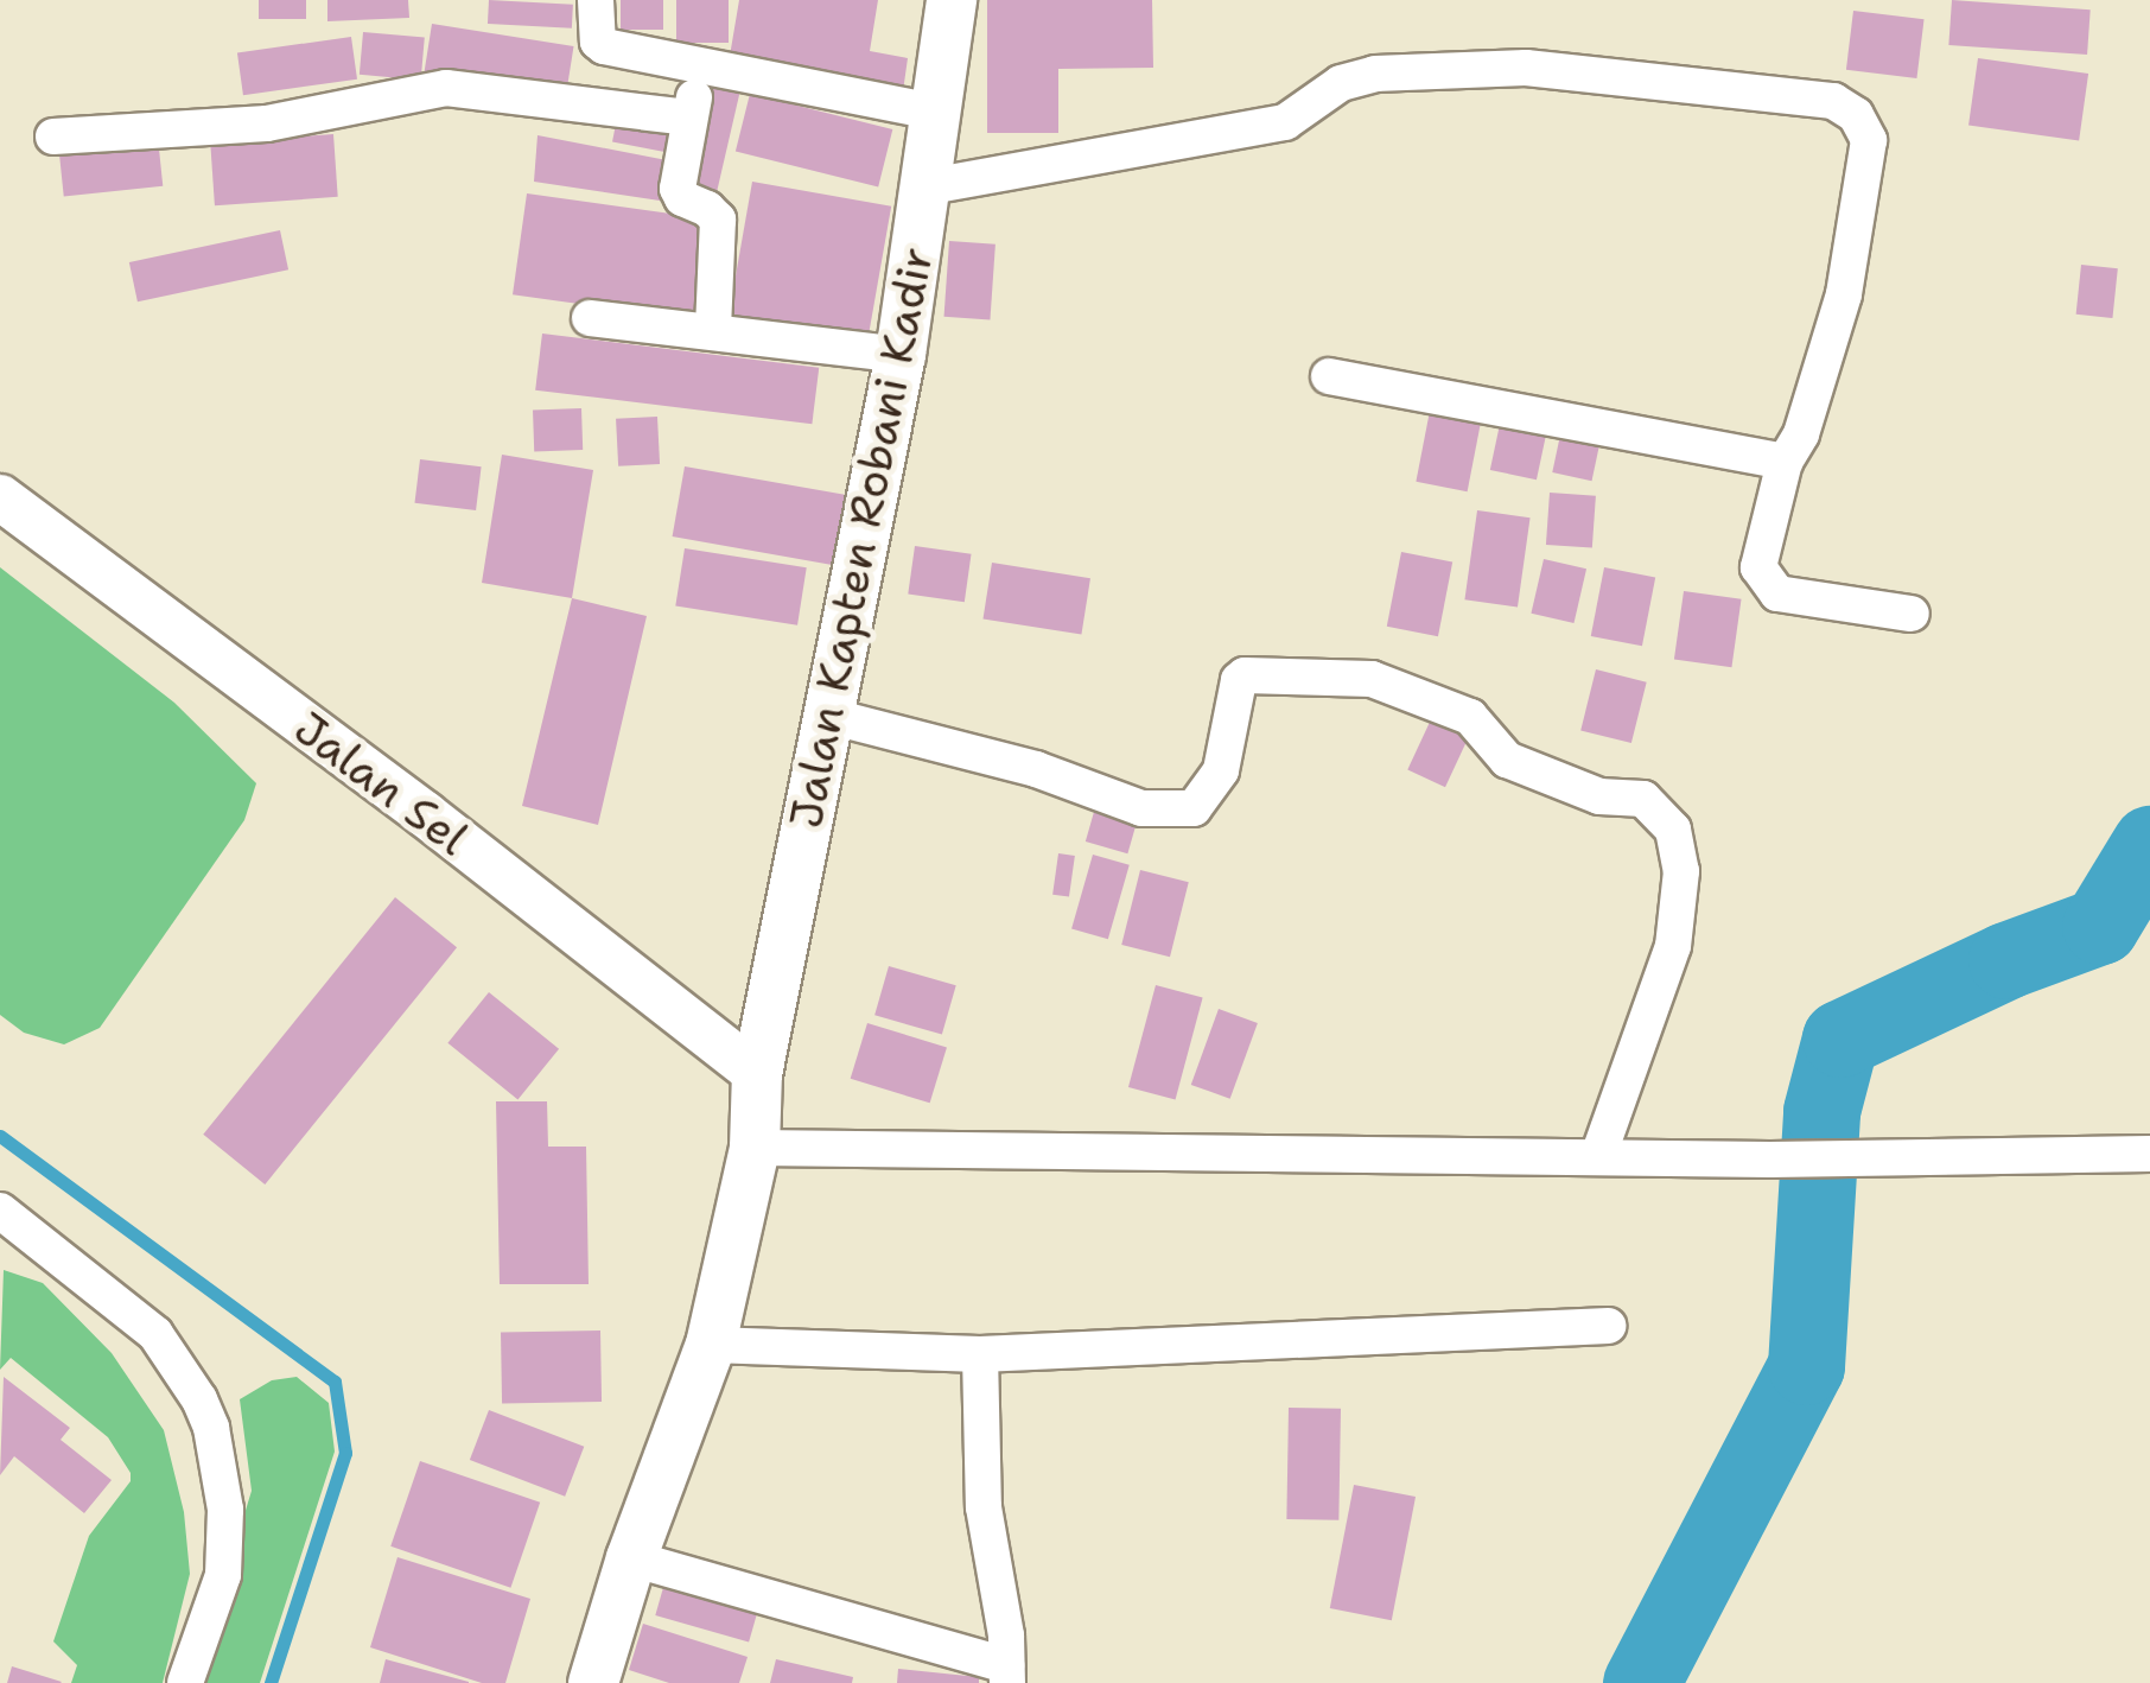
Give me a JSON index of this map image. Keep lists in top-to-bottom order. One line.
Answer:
{"streets":{"main road":["Jalan Kapten Robani Kadir"],"street":["Jalan Sel"]},"crossings":[["Jalan Kapten Robani Kadir","Jalan Sel"]]}
